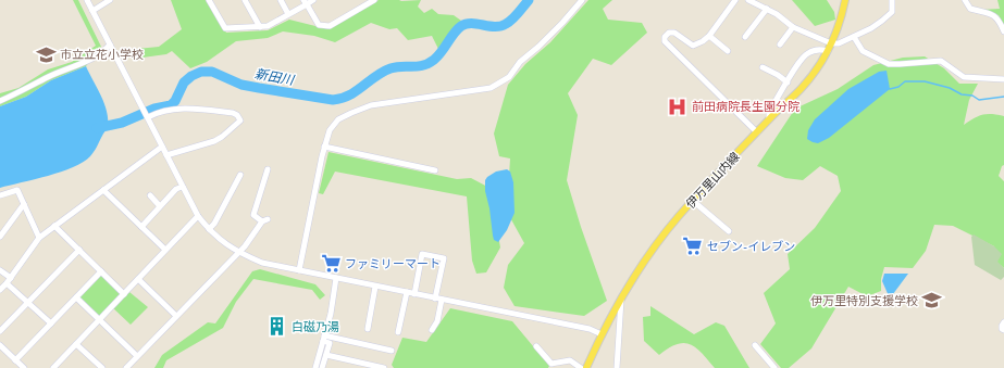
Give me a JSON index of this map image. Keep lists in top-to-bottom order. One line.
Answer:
{"streets":{"main road":["伊万里山内線"]},"water":["新田川"],"places":{"school or university":["市立立花小学校","伊万里特別支援学校"],"hospital":["前田病院長生園分院"],"supermarket":["セブン-イレブン","ファミリーマート"],"building":["白磁乃湯"]}}
